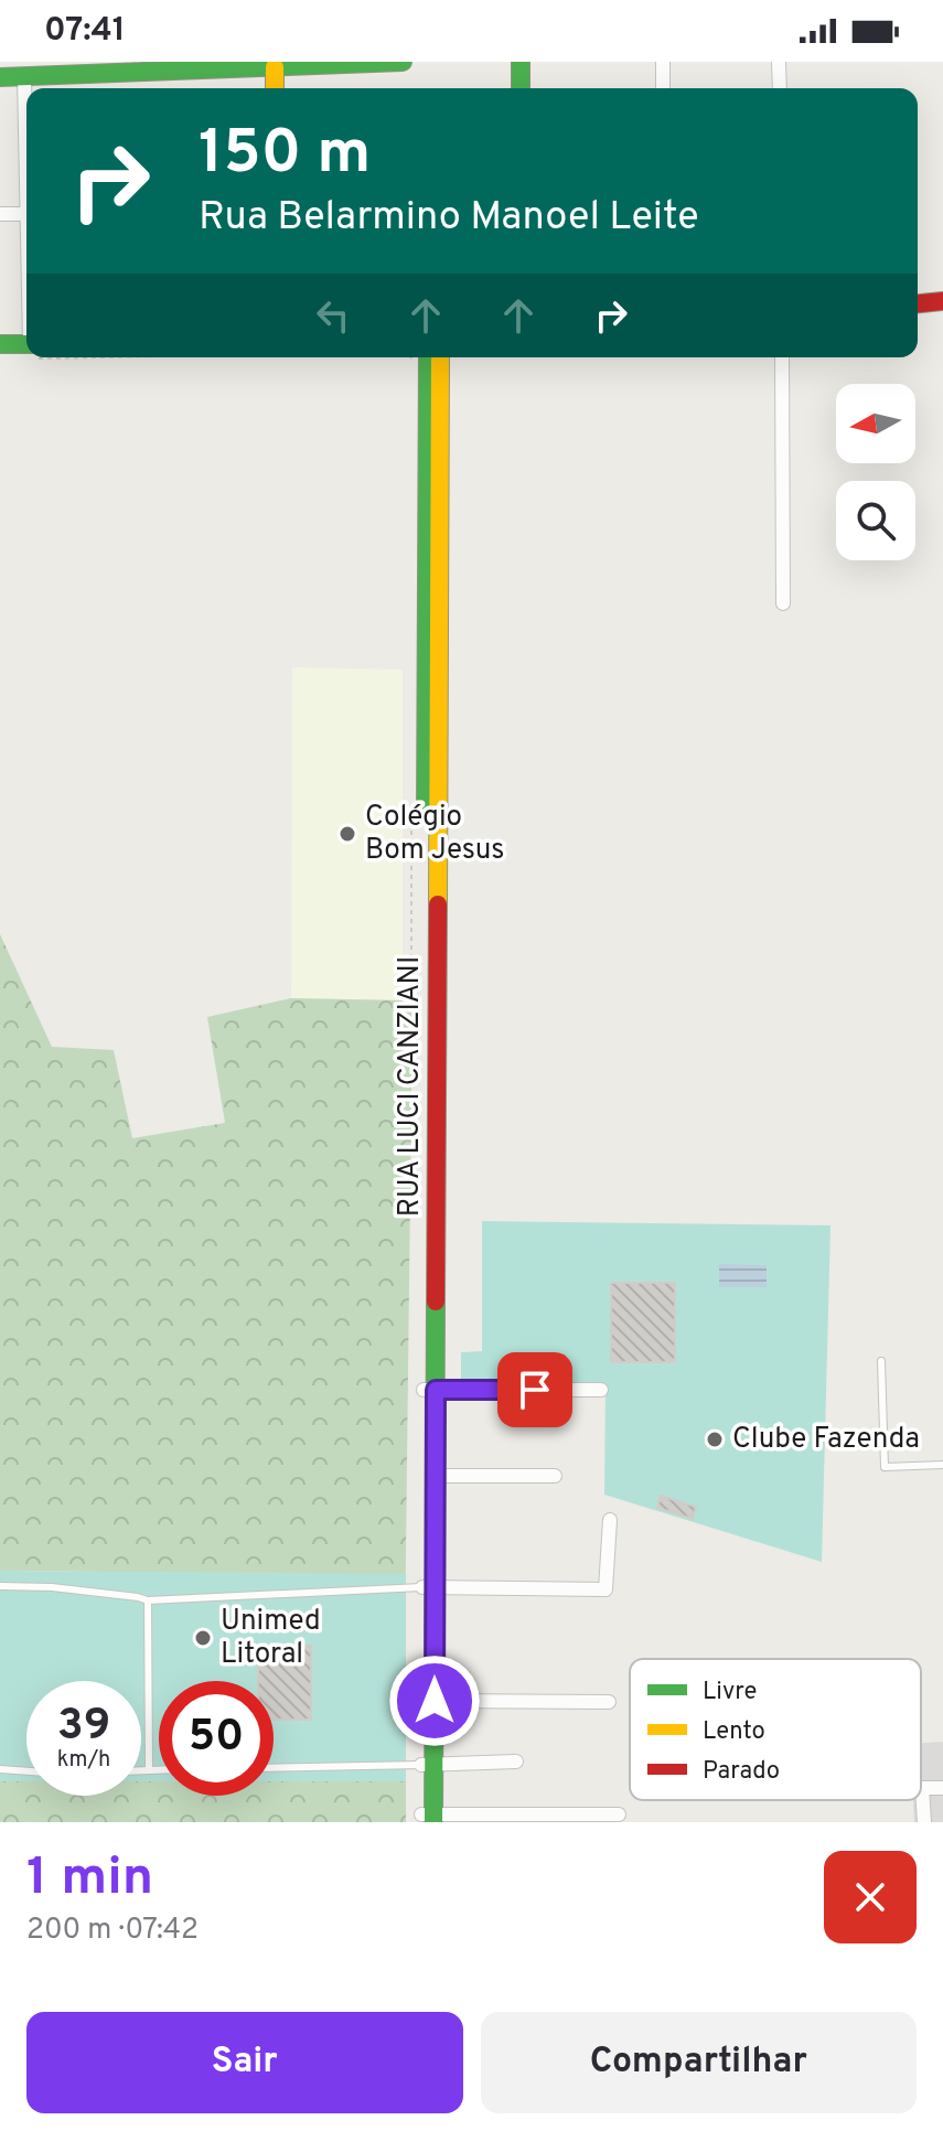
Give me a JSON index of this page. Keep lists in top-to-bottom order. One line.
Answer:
{"streets":{"main road":["RUA LUCI CANZIANI"]},"places":["Colégio Bom Jesus","Clube Fazenda","Unimed Litoral"],"legend":["Livre","Lento","Parado"],"north":"left","page":{"status":"07:41","turn":["150 m","Rua Belarmino Manoel Leite"],"speed":"39 km/h","limit":"50","heading":["1 min","200 m · 07:42"],"buttons":["Sair","Compartilhar"]}}
